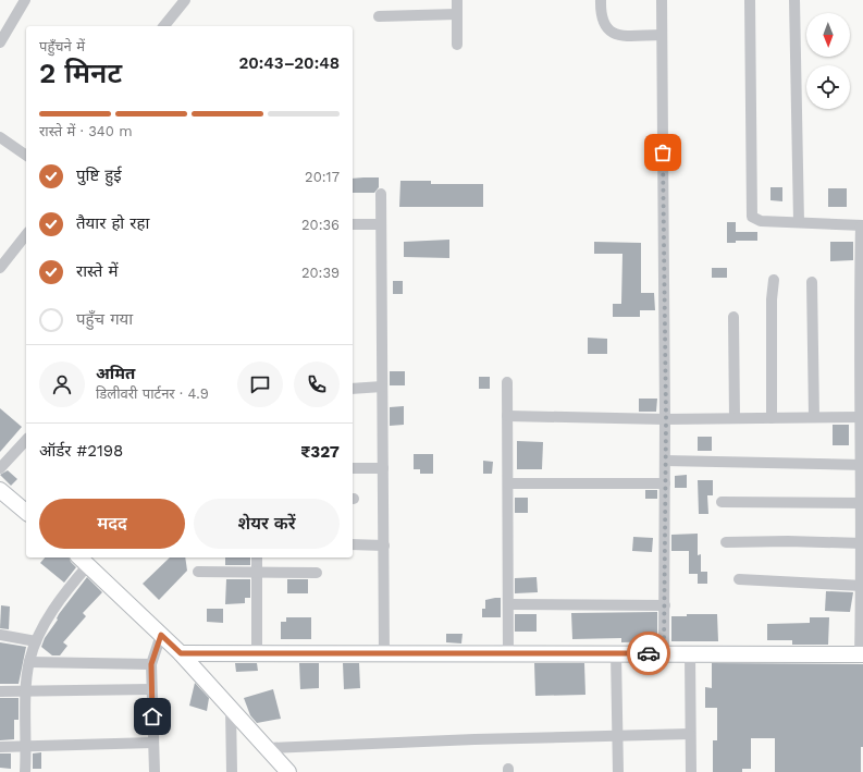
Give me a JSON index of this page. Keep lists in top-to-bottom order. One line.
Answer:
{"north":"bottom","page":{"heading":["2 मिनट","पहुँचने में","20:43–20:48"],"panel":["अमित","डिलीवरी पार्टनर · 4.9","ऑर्डर #2198","₹327"],"bar":"रास्ते में · 340 m","list":[["पुष्टि हुई","20:17"],["तैयार हो रहा","20:36"],["रास्ते में","20:39"],"पहुँच गया"],"buttons":["मदद","शेयर करें"]}}
